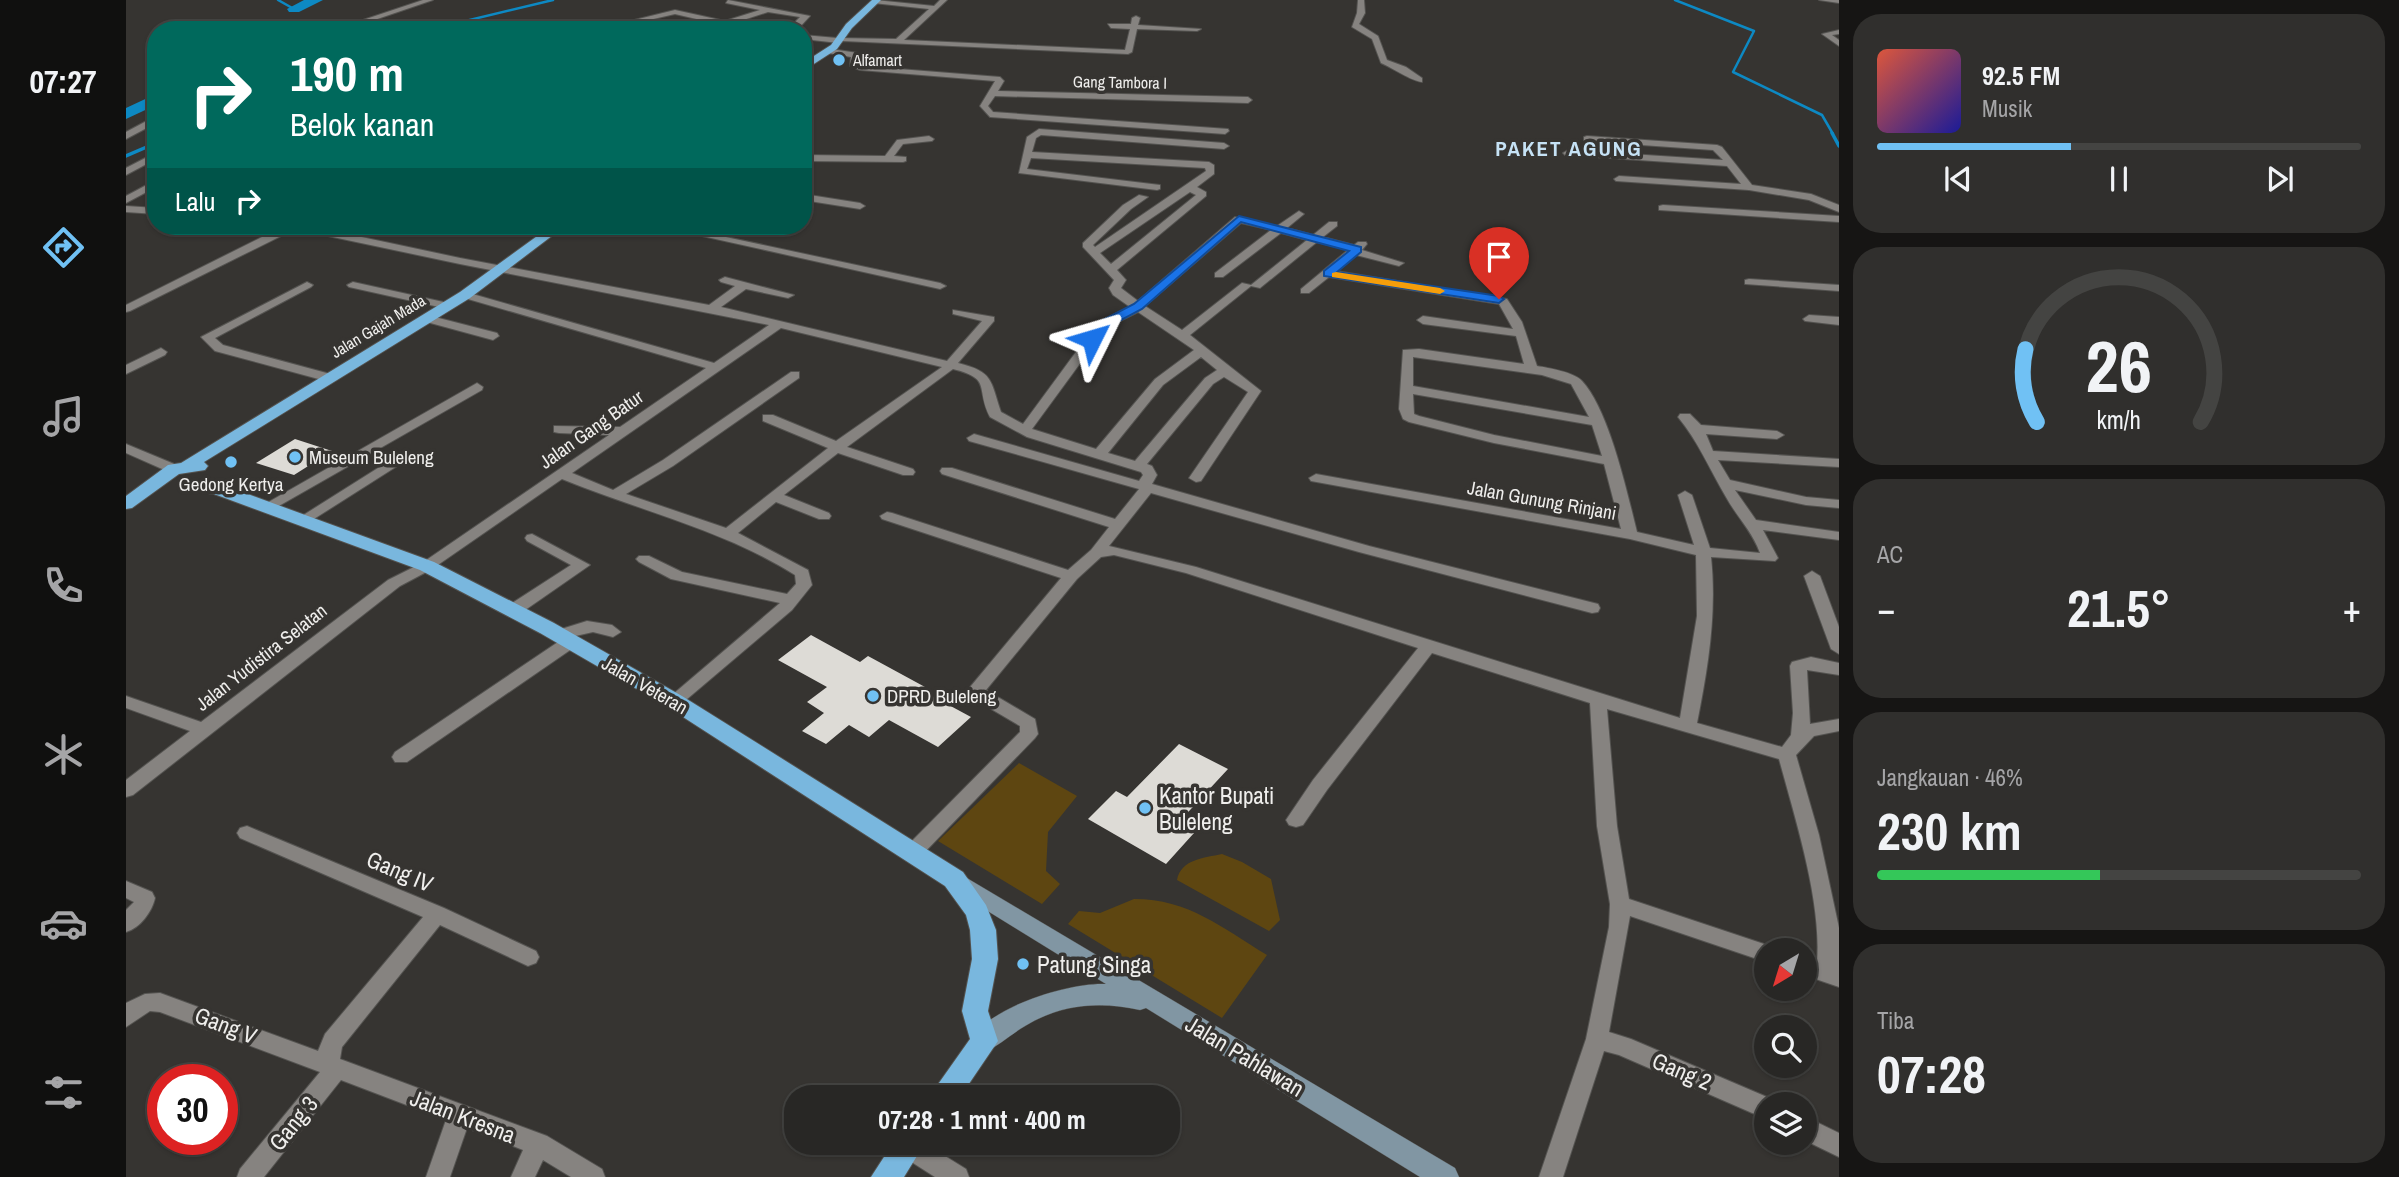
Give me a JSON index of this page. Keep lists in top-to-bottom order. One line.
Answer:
{"streets":{"highway":["Jalan Gajah Mada","Jalan Veteran"],"main road":["Jalan Pahlawan"],"street":["Gang Tambora I","Jalan Gang Batur","Jalan Gunung Rinjani","Jalan Yudistira Selatan","Gang IV","Gang V","Gang 2","Jalan Kresna","Gang 3"]},"crossings":[["Jalan Gajah Mada","Jalan Veteran"],["Jalan Gang Batur","Jalan Yudistira Selatan"],["Jalan Gang Batur","Jalan Veteran"],["Jalan Yudistira Selatan","Jalan Veteran"],["Jalan Veteran","Jalan Pahlawan"],["Gang IV","Gang V"],["Gang IV","Jalan Kresna"],["Gang IV","Gang 3"],["Gang V","Jalan Kresna"],["Gang V","Gang 3"],["Jalan Kresna","Gang 3"]],"districts":["PAKET AGUNG"],"places":["Alfamart","Museum Buleleng","Gedong Kertya","DPRD Buleleng","Kantor Bupati Buleleng","Patung Singa"],"north":"bottom left","page":{"tabs":"07:27","turn":["190 m","Belok kanan"],"song":["92.5 FM","Musik"],"then":"Lalu","tile":["AC",["Jangkauan · 46%","230 km"],["Tiba","07:28"]],"heat":["−","21.5°","+"],"limit":"30","trip":"07:28 · 1 mnt · 400 m","gauge":["26","km/h"]}}
